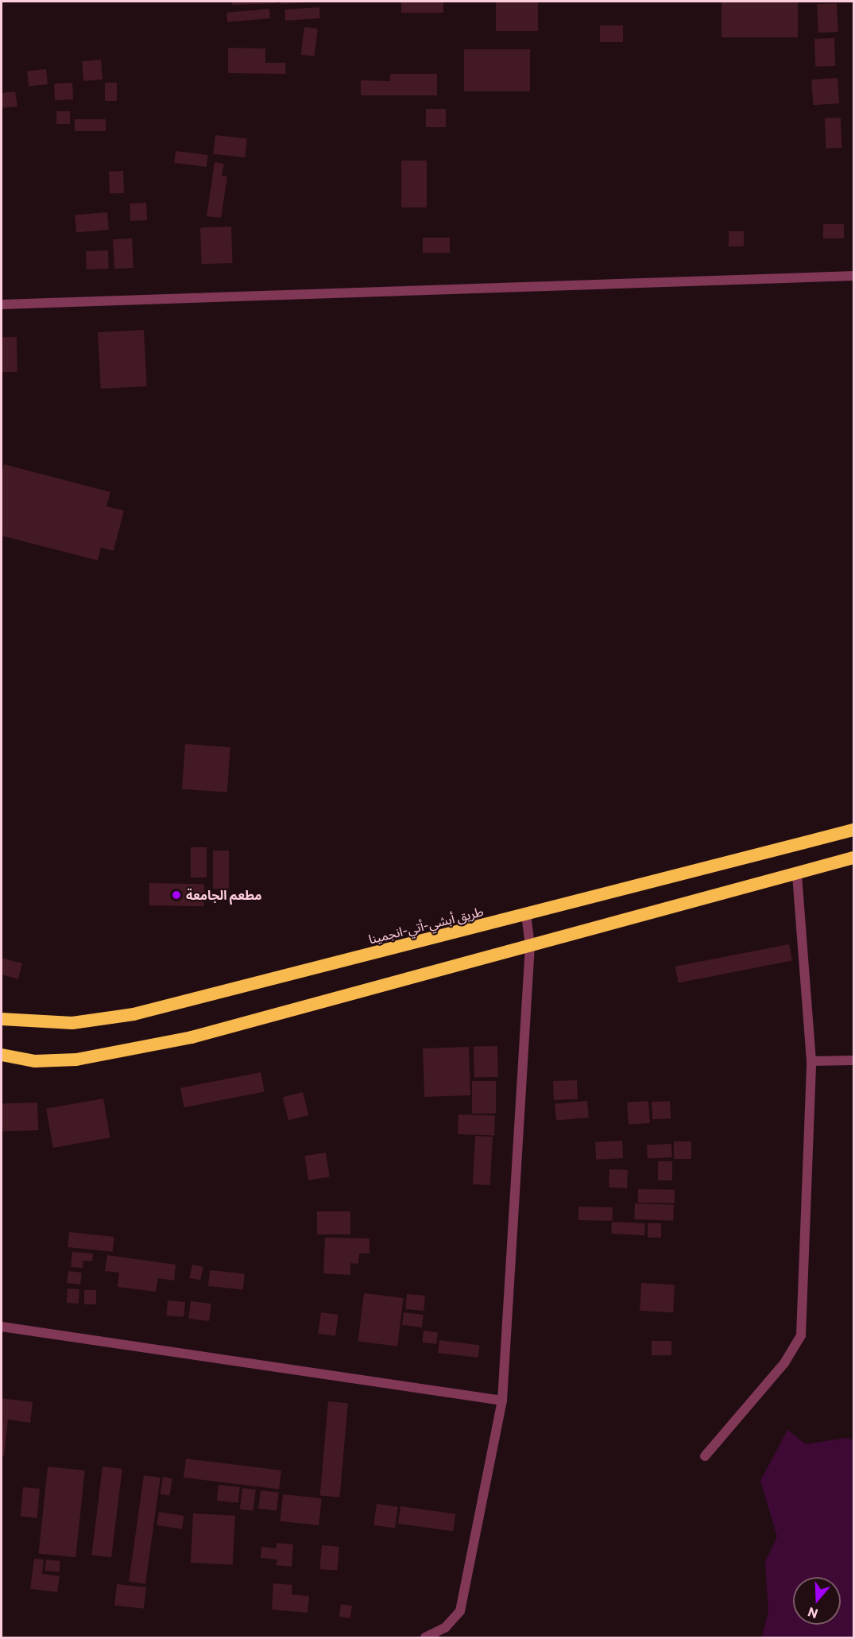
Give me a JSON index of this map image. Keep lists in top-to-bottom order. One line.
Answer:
{"streets":{"highway":["طريق أبشي-أتي-انجمينا"]},"places":["مطعم الجامعة"],"north":"bottom"}
